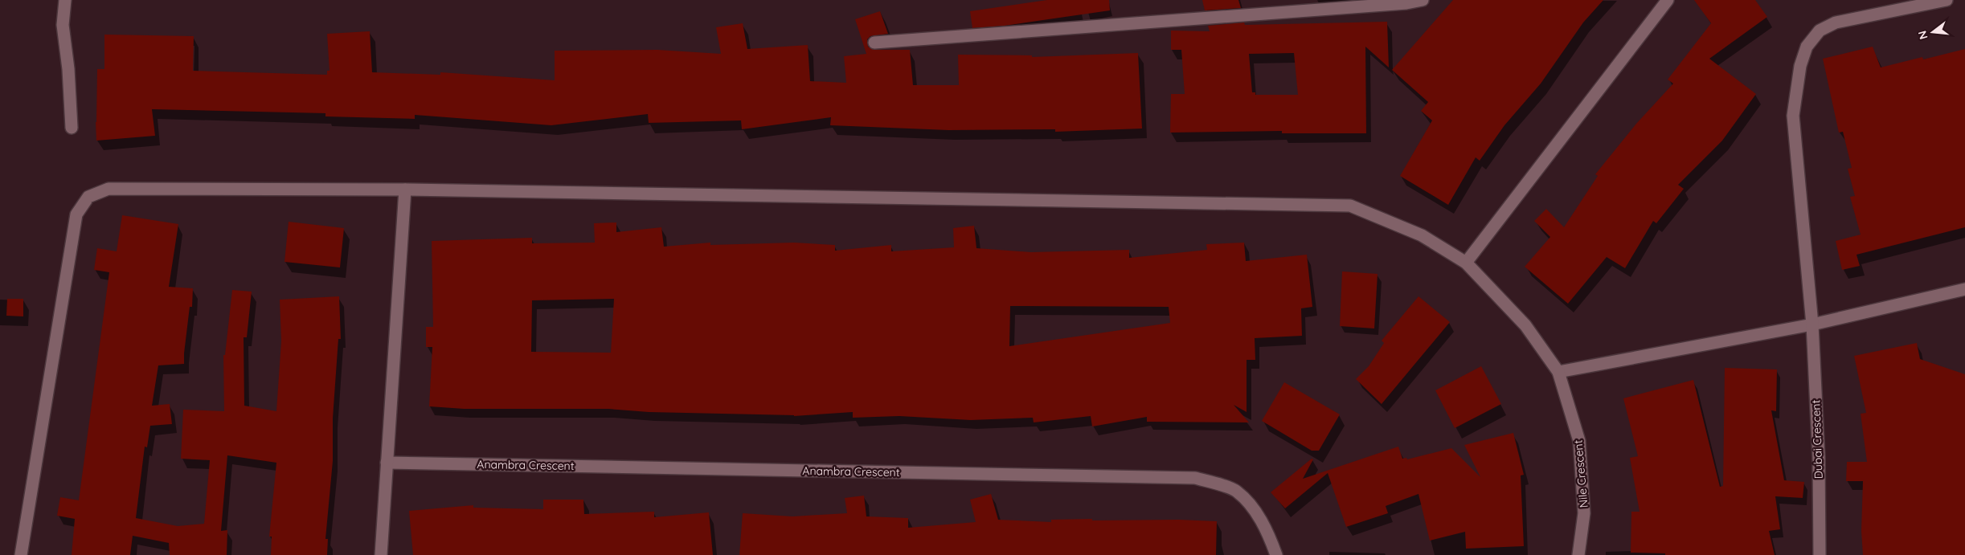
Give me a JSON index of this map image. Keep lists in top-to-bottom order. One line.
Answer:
{"streets":{"street":["Dubai Crescent","Anambra Crescent","Nile Crescent"]},"north":"left"}
